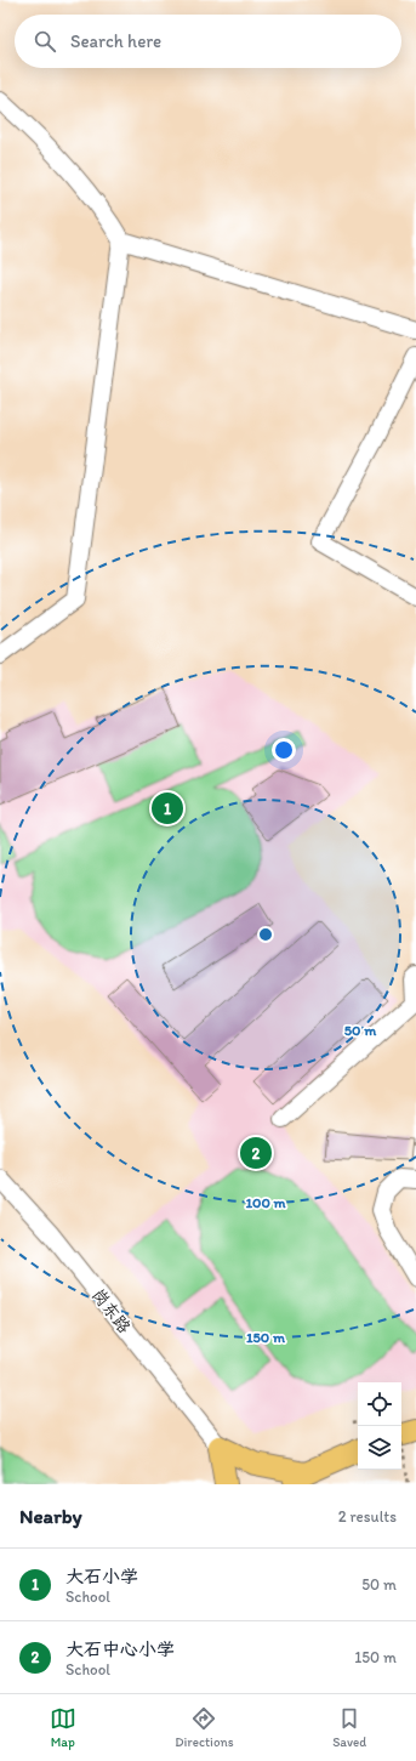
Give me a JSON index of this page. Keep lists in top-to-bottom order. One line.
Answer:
{"streets":{"street":["岗东路"]},"page":{"search":"Search here","pins":["1","2"],"heading":["Nearby","2 results"],"list":[{"mark":"1","name":"大石小学","note":"School","value":"50 m"},{"mark":"2","name":"大石中心小学","note":"School","value":"150 m"}],"nav":["Map","Directions","Saved"]},"rings":["50 m","100 m","150 m"]}
